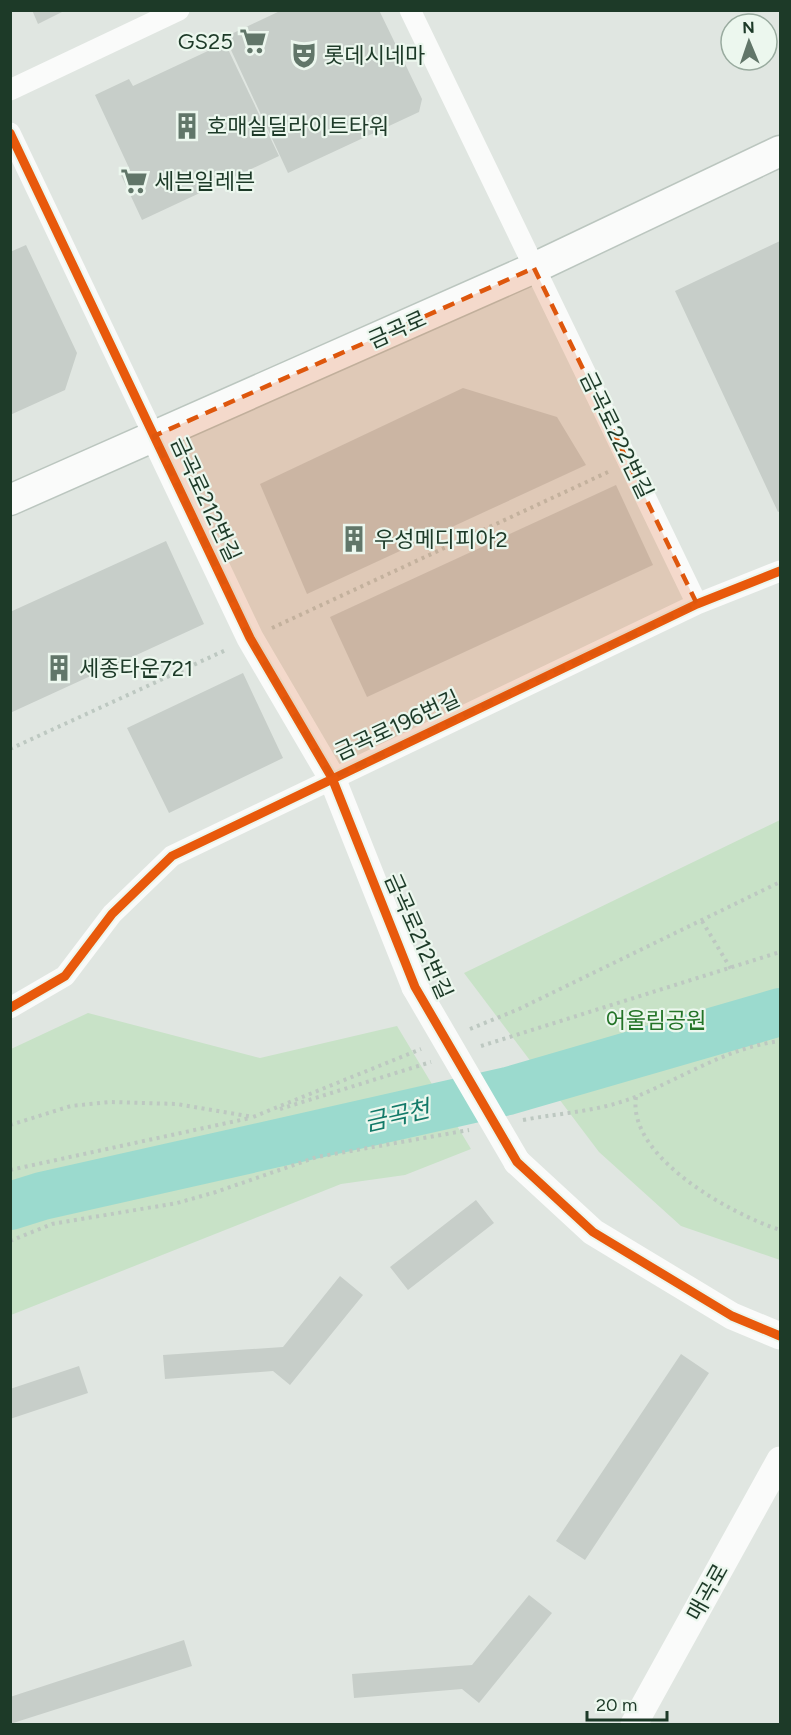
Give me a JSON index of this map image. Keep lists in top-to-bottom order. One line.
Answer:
{"streets":{"main road":["금곡로"],"street":["금곡로222번길","금곡로212번길","금곡로196번길","매곡로"]},"crossings":[["금곡로","금곡로222번길"],["금곡로","금곡로212번길"],["금곡로222번길","금곡로196번길"],["금곡로212번길","금곡로196번길"]],"water":["금곡천"],"parks":["어울림공원"],"places":{"supermarket":["GS25","세븐일레븐"],"theatre":["롯데시네마"],"building":["호매실딜라이트타워","우성메디피아2","세종타운721"]},"scale_bar":"20 m","north":"top"}
